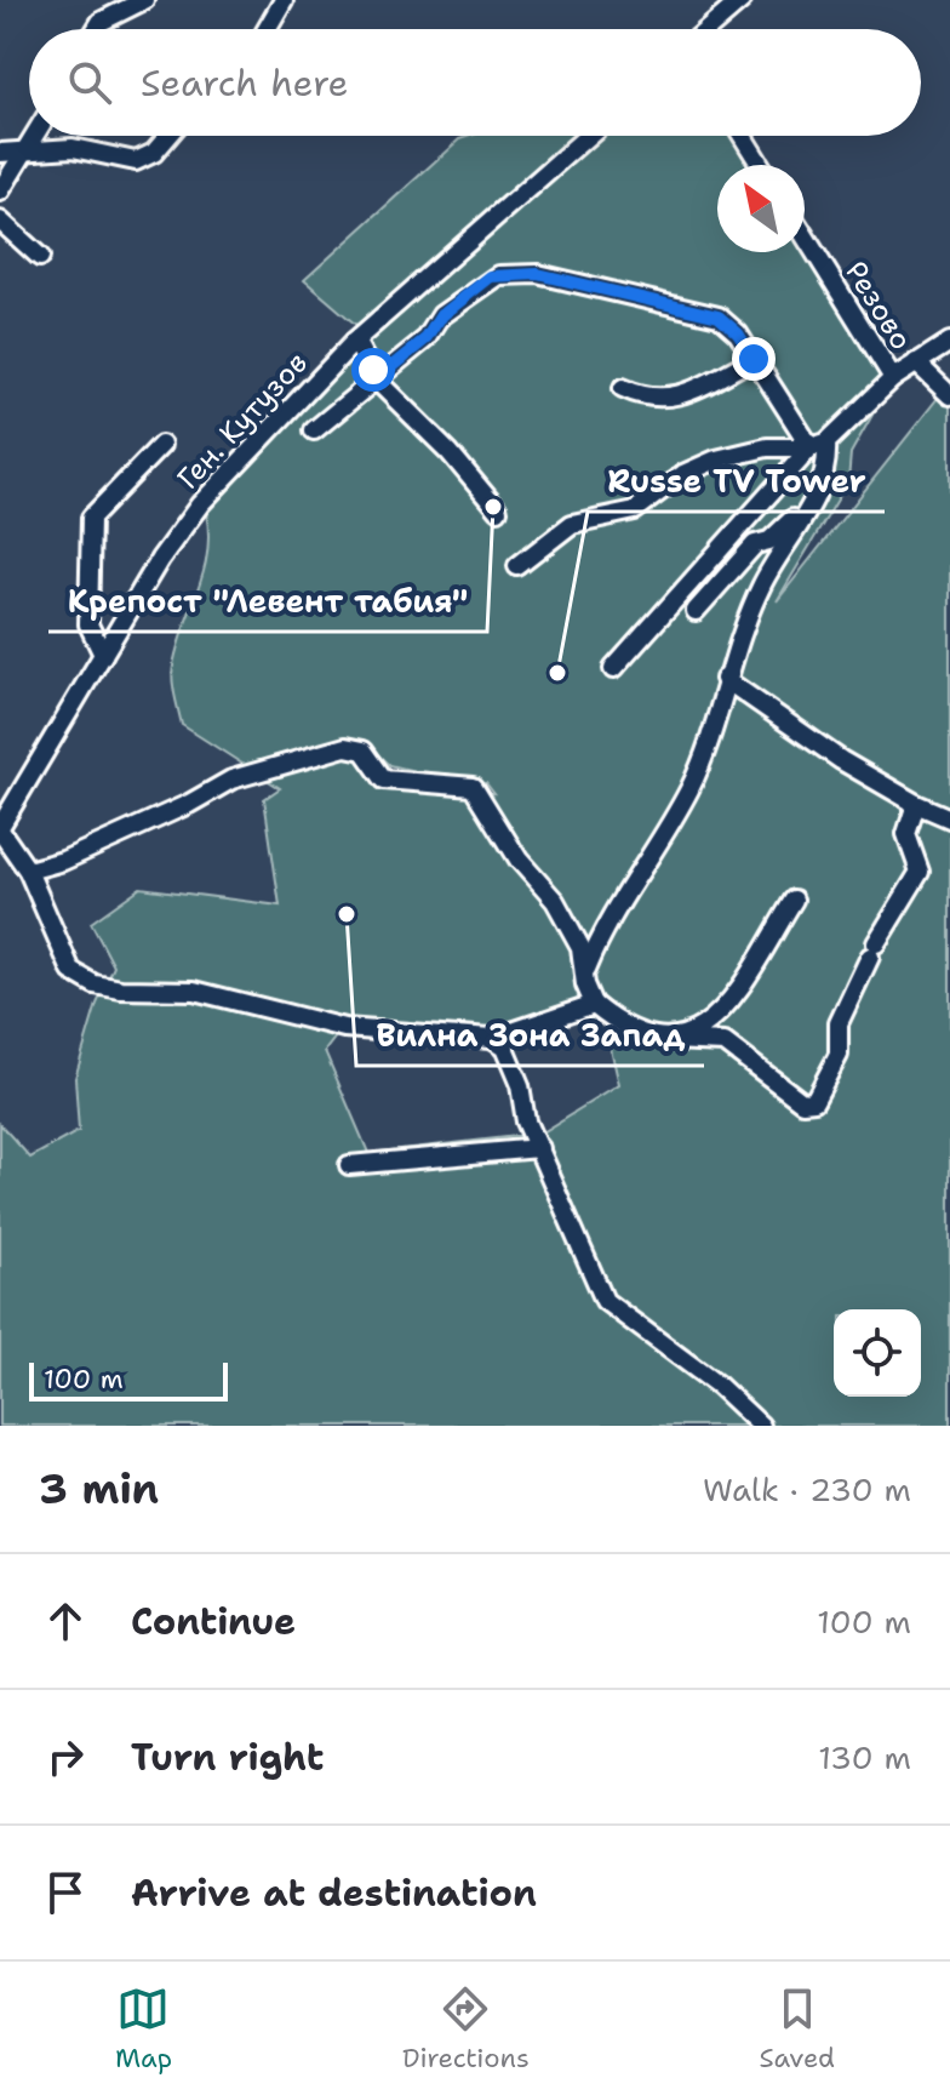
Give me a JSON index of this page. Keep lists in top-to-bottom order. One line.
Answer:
{"streets":{"street":["Резово","Ген. Кутузов"]},"places":["Крепост \"Левент табия\"","Russe TV Tower","Вилна Зона Запад"],"scale_bar":"100 m","north":"top left","page":{"search":"Search here","scale":"100 m","heading":["3 min","Walk · 230 m"],"list":[["Continue","100 m"],["Turn right","130 m"],"Arrive at destination"],"nav":["Map","Directions","Saved"]}}
